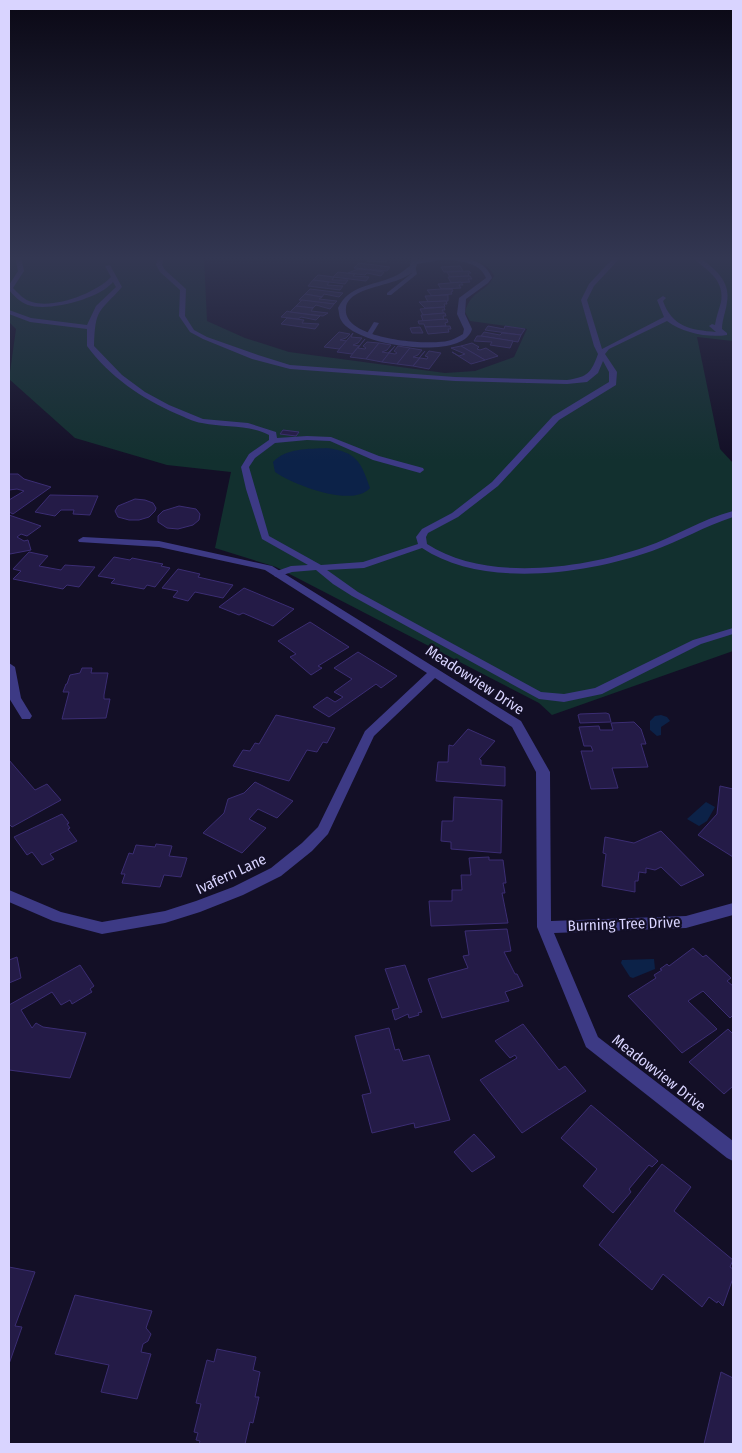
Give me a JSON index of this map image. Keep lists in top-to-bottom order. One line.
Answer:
{"streets":{"street":["Meadowview Drive","Ivafern Lane","Burning Tree Drive"]},"crossings":[["Meadowview Drive","Ivafern Lane"],["Meadowview Drive","Burning Tree Drive"]]}
